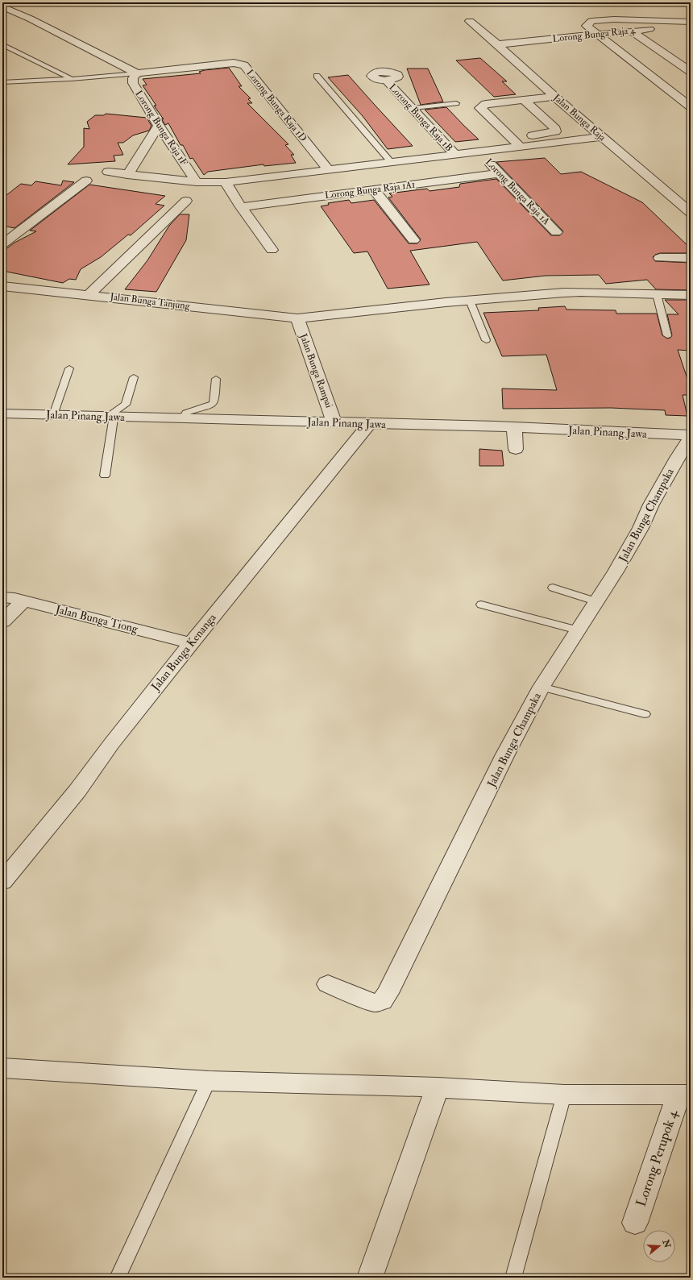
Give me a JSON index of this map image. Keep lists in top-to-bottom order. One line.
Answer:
{"streets":{"street":["Lorong Bunga Raja 4","Lorong Bunga Raja 1D","Lorong Bunga Raja 1B","Jalan Bunga Raja","Lorong Bunga Raja 1F","Lorong Bunga Raja 1A1","Lorong Bunga Raja 1A","Jalan Bunga Tanjung","Jalan Bunga Rampai","Jalan Pinang Jawa","Jalan Bunga Champaka","Jalan Bunga Tiong","Jalan Bunga Kenanga","Lorong Perupok 4"]},"crossings":[["Lorong Bunga Raja 4","Jalan Bunga Raja"],["Lorong Bunga Raja 1D","Lorong Bunga Raja 1F"],["Lorong Bunga Raja 1A1","Lorong Bunga Raja 1A"],["Jalan Bunga Tanjung","Jalan Bunga Rampai"],["Jalan Bunga Rampai","Jalan Pinang Jawa"],["Jalan Pinang Jawa","Jalan Bunga Champaka"],["Jalan Pinang Jawa","Jalan Bunga Kenanga"],["Jalan Bunga Tiong","Jalan Bunga Kenanga"]],"north":"right"}
